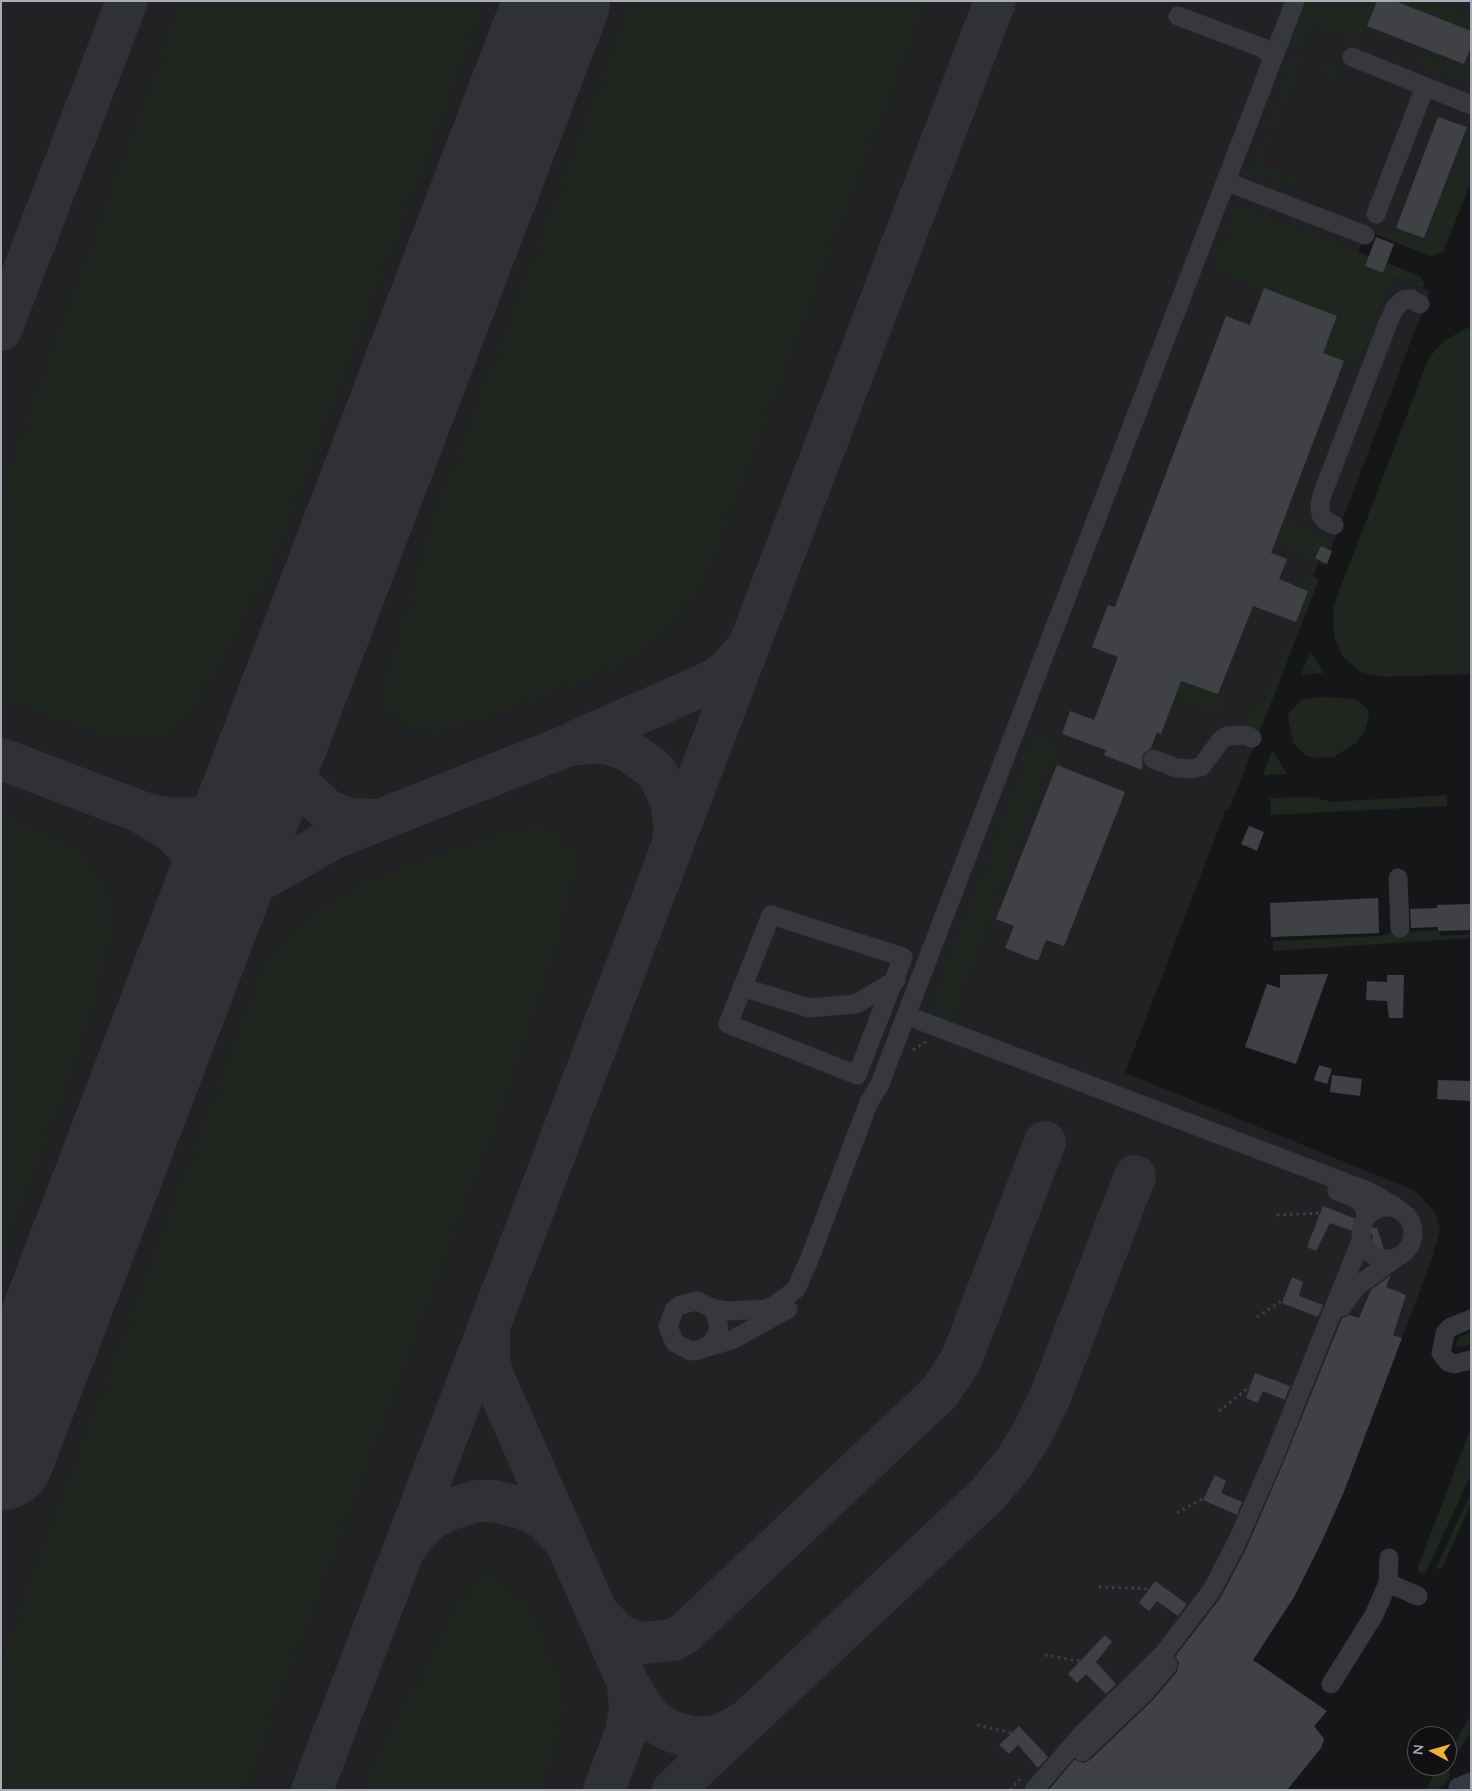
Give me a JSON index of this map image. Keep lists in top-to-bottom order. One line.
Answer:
{"north":"left"}
